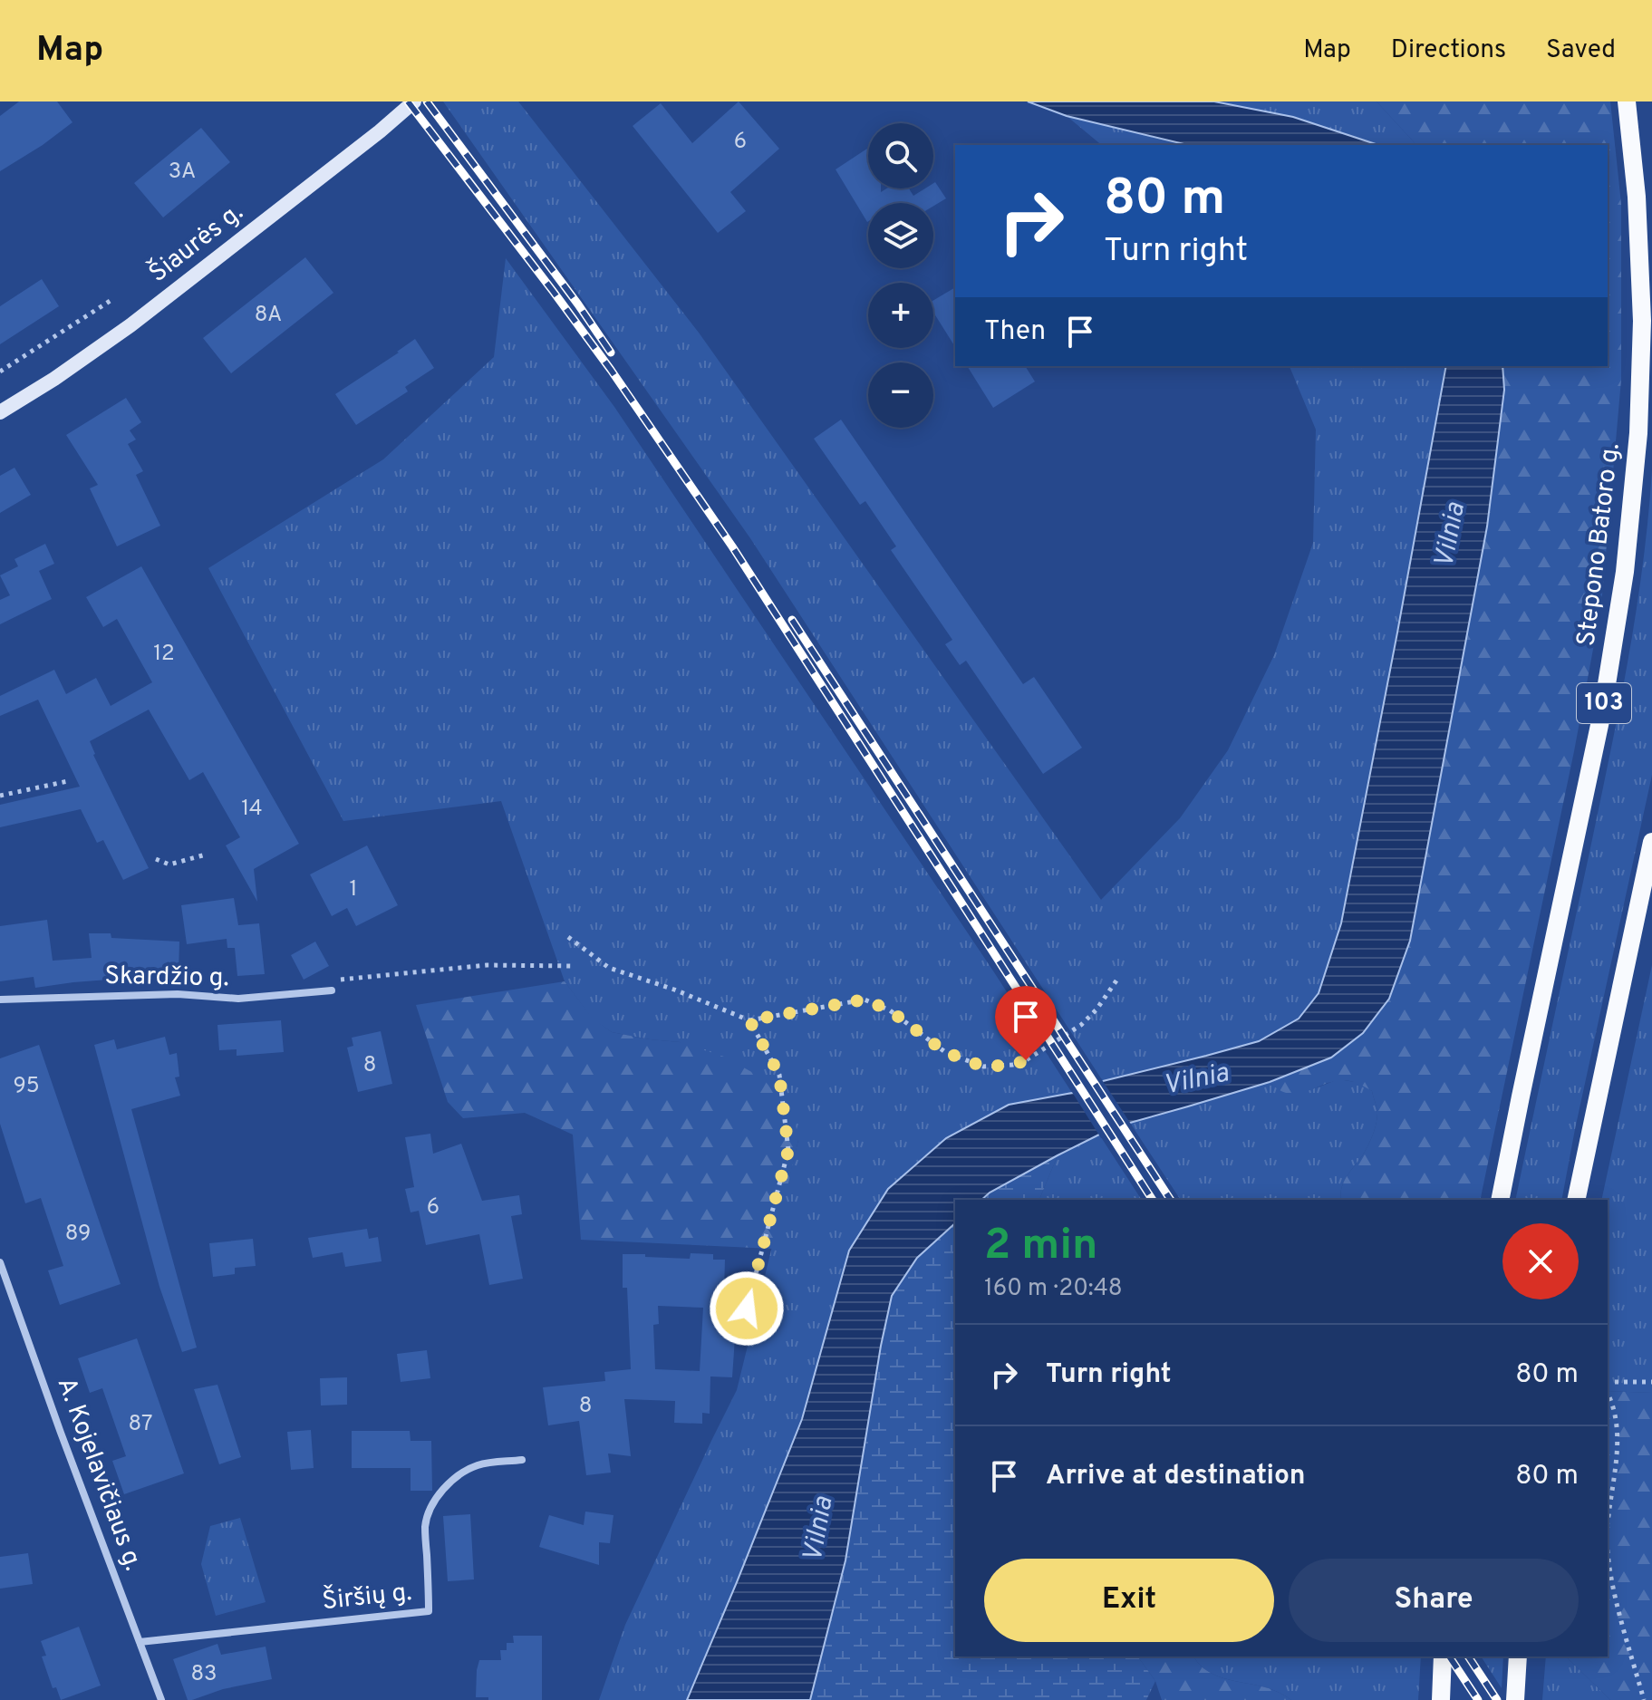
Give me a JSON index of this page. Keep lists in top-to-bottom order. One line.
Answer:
{"streets":{"main road":["Šiaurės g.","Stepono Batoro g.","103"],"street":["Skardžio g.","A. Kojelavičiaus g.","Širšių g."]},"crossings":[["A. Kojelavičiaus g.","Širšių g."]],"water":["Vilnia"],"house_numbers":["6","3A","8A","12","14","1","8","95","6","89","8","87","83"],"page":{"header":"Map","nav":["Map","Directions","Saved"],"map_buttons":["+","−"],"turn":["80 m","Turn right"],"then":"Then","heading":["2 min","160 m · 20:48"],"list":[{"name":"Turn right","value":"80 m"},{"name":"Arrive at destination","value":"80 m"}],"buttons":["Exit","Share"]}}
